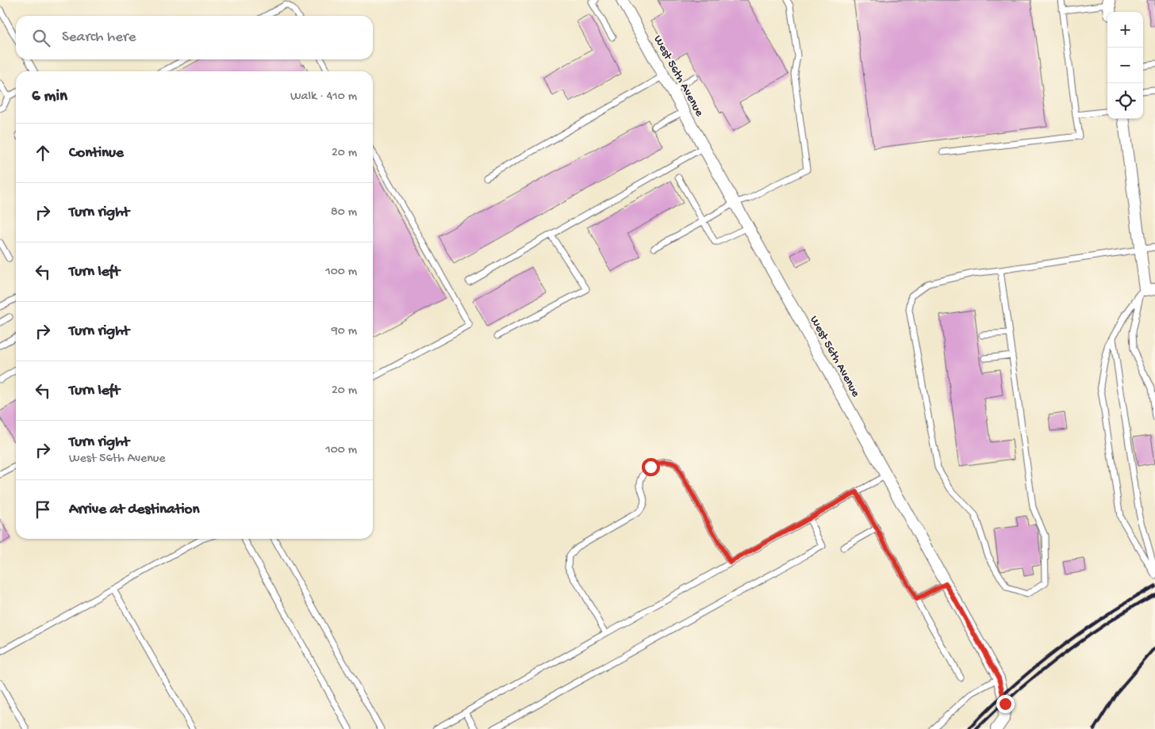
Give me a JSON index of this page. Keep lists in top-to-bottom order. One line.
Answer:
{"streets":{"street":["West 56th Avenue"]},"page":{"map_buttons":["+","−"],"search":"Search here","heading":["6 min","Walk · 410 m"],"list":[["Continue","20 m"],["Turn right","80 m"],["Turn left","100 m"],["Turn right","90 m"],["Turn left","20 m"],["Turn right","West 56th Avenue","100 m"],"Arrive at destination"]}}
